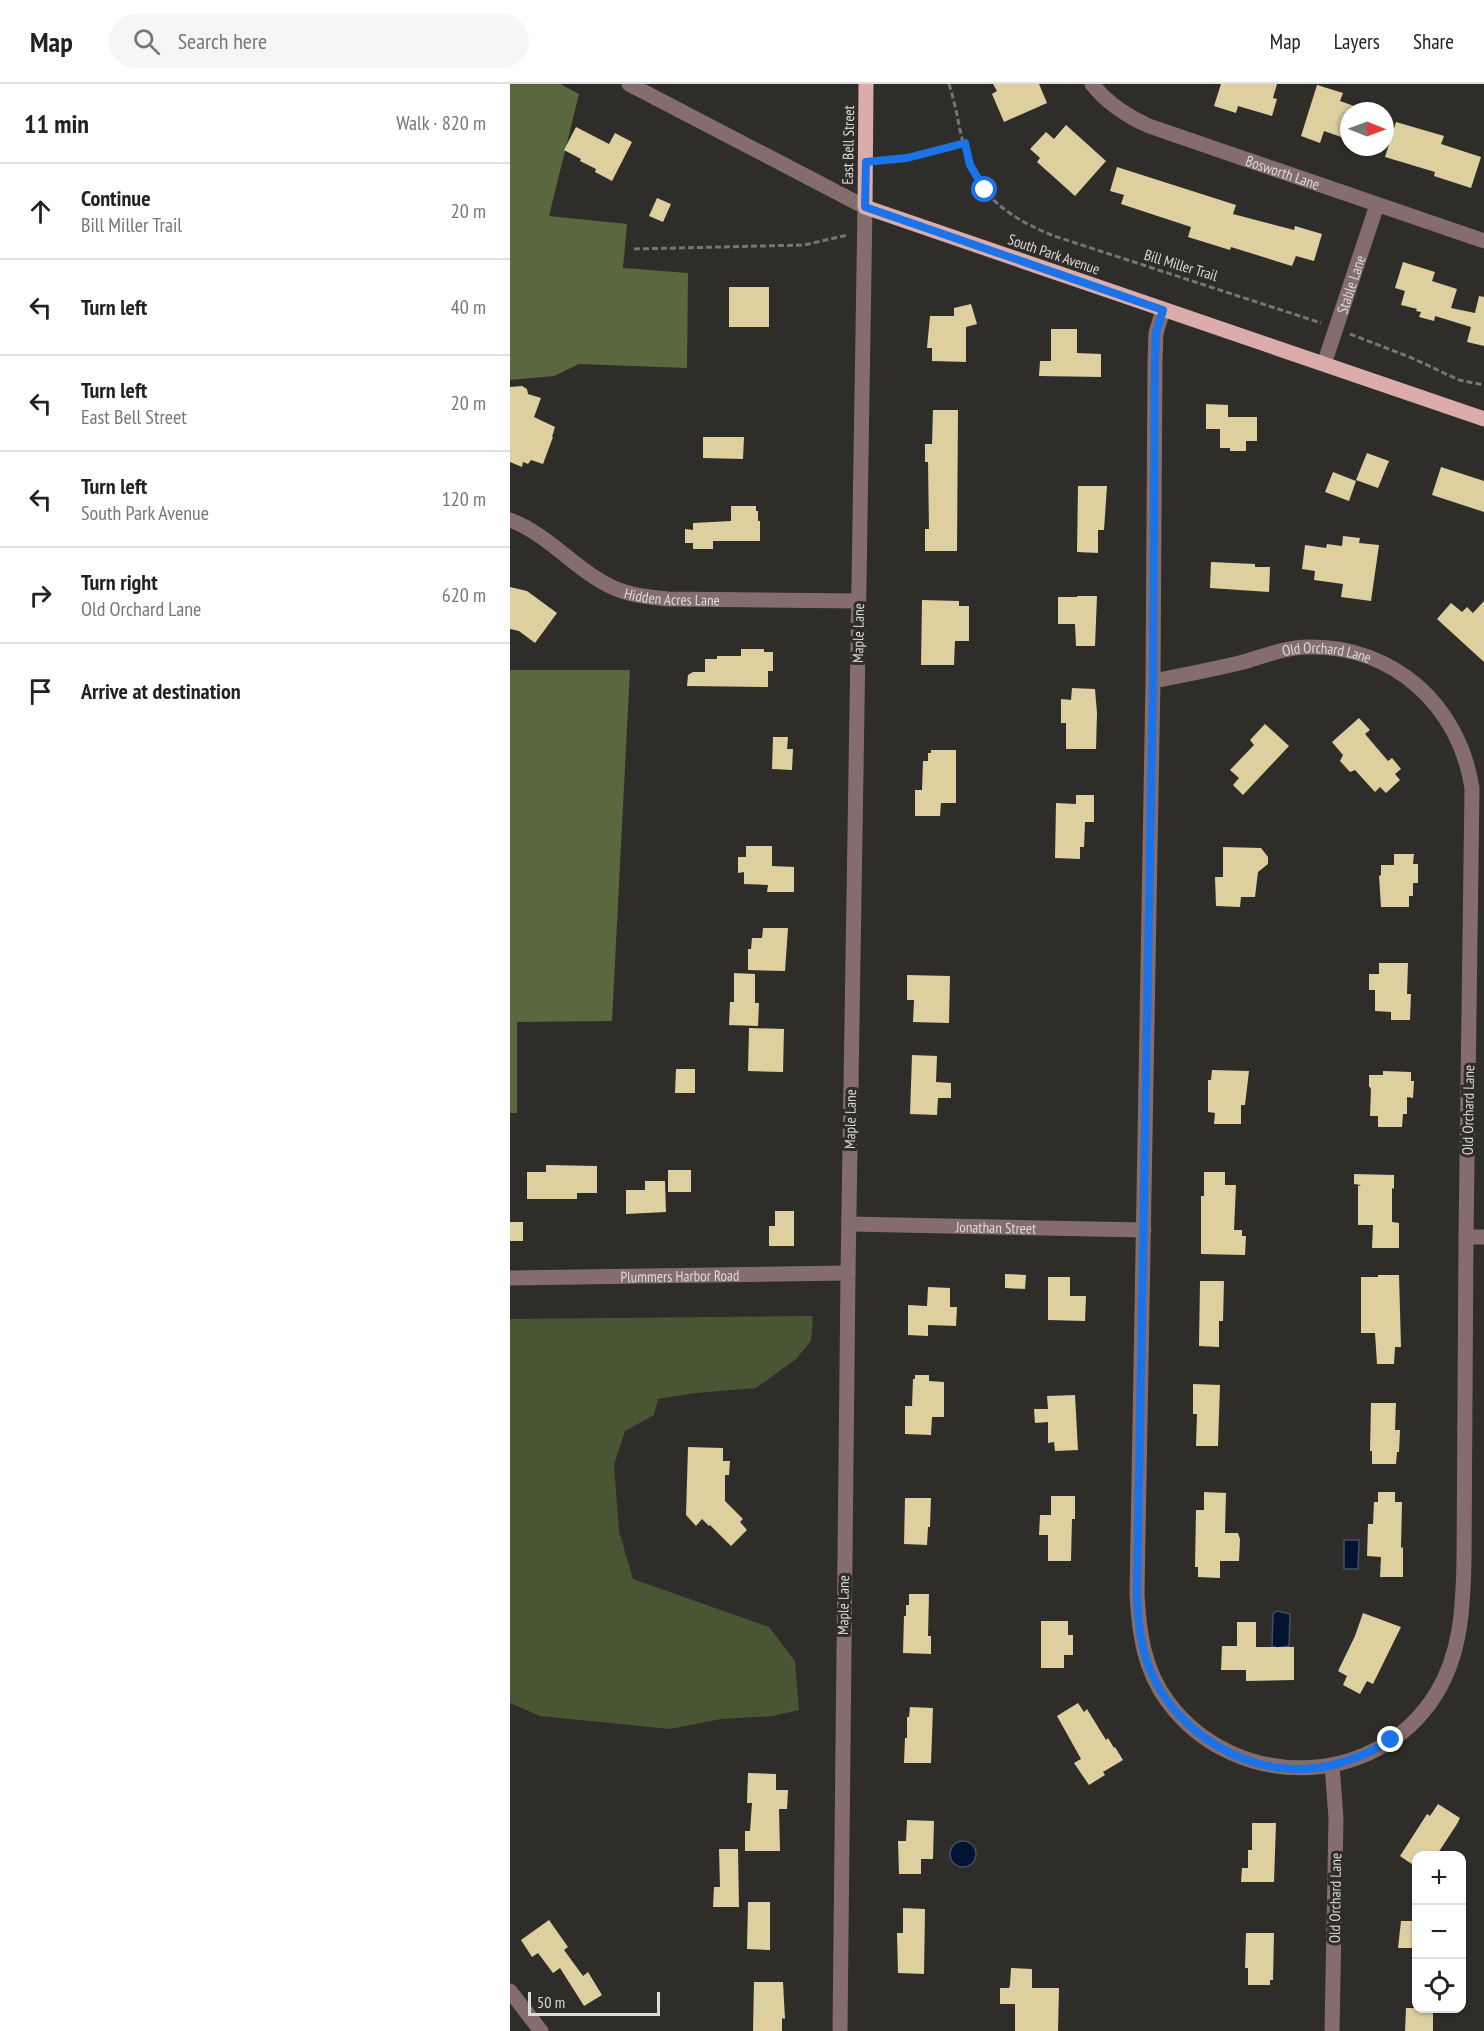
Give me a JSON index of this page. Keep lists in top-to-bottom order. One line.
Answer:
{"streets":{"main road":["East Bell Street","South Park Avenue"],"street":["Bosworth Lane","Stable Lane","Hidden Acres Lane","Maple Lane","Old Orchard Lane","Jonathan Street","Plummers Harbor Road"],"path":["Bill Miller Trail"]},"crossings":[["East Bell Street","South Park Avenue"],["East Bell Street","Maple Lane"],["Bosworth Lane","Stable Lane"],["South Park Avenue","Stable Lane"],["South Park Avenue","Maple Lane"],["South Park Avenue","Old Orchard Lane"],["Bill Miller Trail","Stable Lane"],["Hidden Acres Lane","Maple Lane"],["Maple Lane","Jonathan Street"],["Maple Lane","Plummers Harbor Road"],["Old Orchard Lane","Jonathan Street"]],"scale_bar":"50 m","north":"right","page":{"header":"Map","search":"Search here","nav":["Map","Layers","Share"],"heading":["11 min","Walk · 820 m"],"list":[["Continue","Bill Miller Trail","20 m"],["Turn left","40 m"],["Turn left","East Bell Street","20 m"],["Turn left","South Park Avenue","120 m"],["Turn right","Old Orchard Lane","620 m"],"Arrive at destination"],"map_buttons":["+","−"],"scale":"50 m"}}
